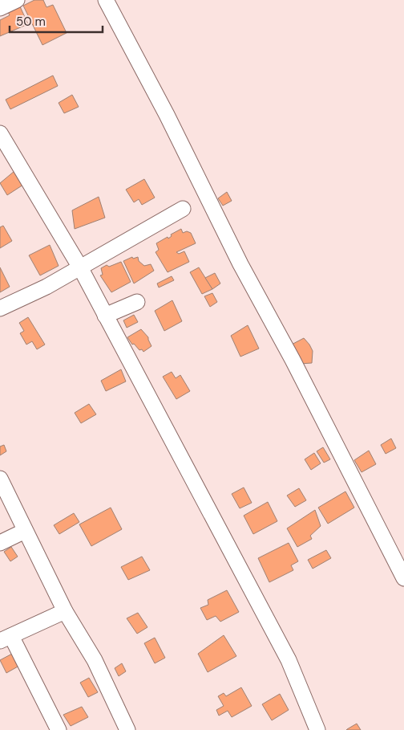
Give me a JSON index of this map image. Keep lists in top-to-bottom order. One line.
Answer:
{"scale_bar":"50 m"}
